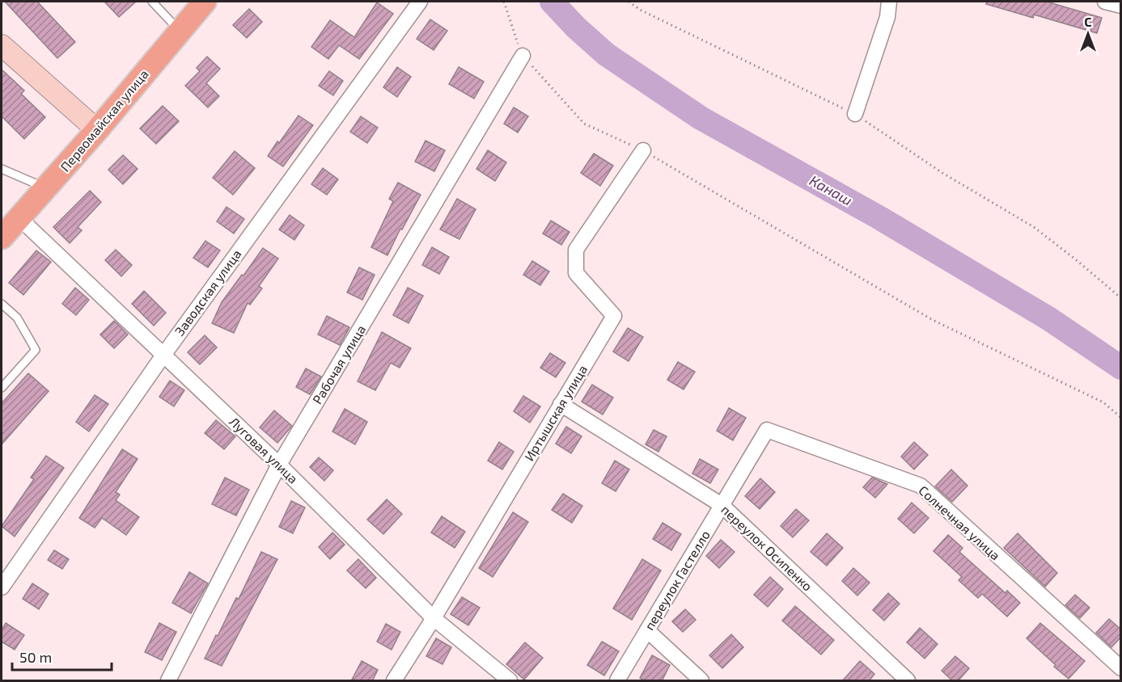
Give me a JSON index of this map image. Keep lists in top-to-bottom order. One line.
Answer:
{"streets":{"main road":["Первомайская улица"],"street":["Заводская улица","Рабочая улица","Иртышская улица","Луговая улица","Солнечная улица","переулок Осипенко","переулок Гастелло"]},"crossings":[["Первомайская улица","Луговая улица"],["Заводская улица","Луговая улица"],["Рабочая улица","Луговая улица"],["Иртышская улица","Луговая улица"],["Иртышская улица","переулок Осипенко"],["Солнечная улица","переулок Гастелло"],["переулок Осипенко","переулок Гастелло"]],"water":["Канаш"],"scale_bar":"50 m","north":"top"}
